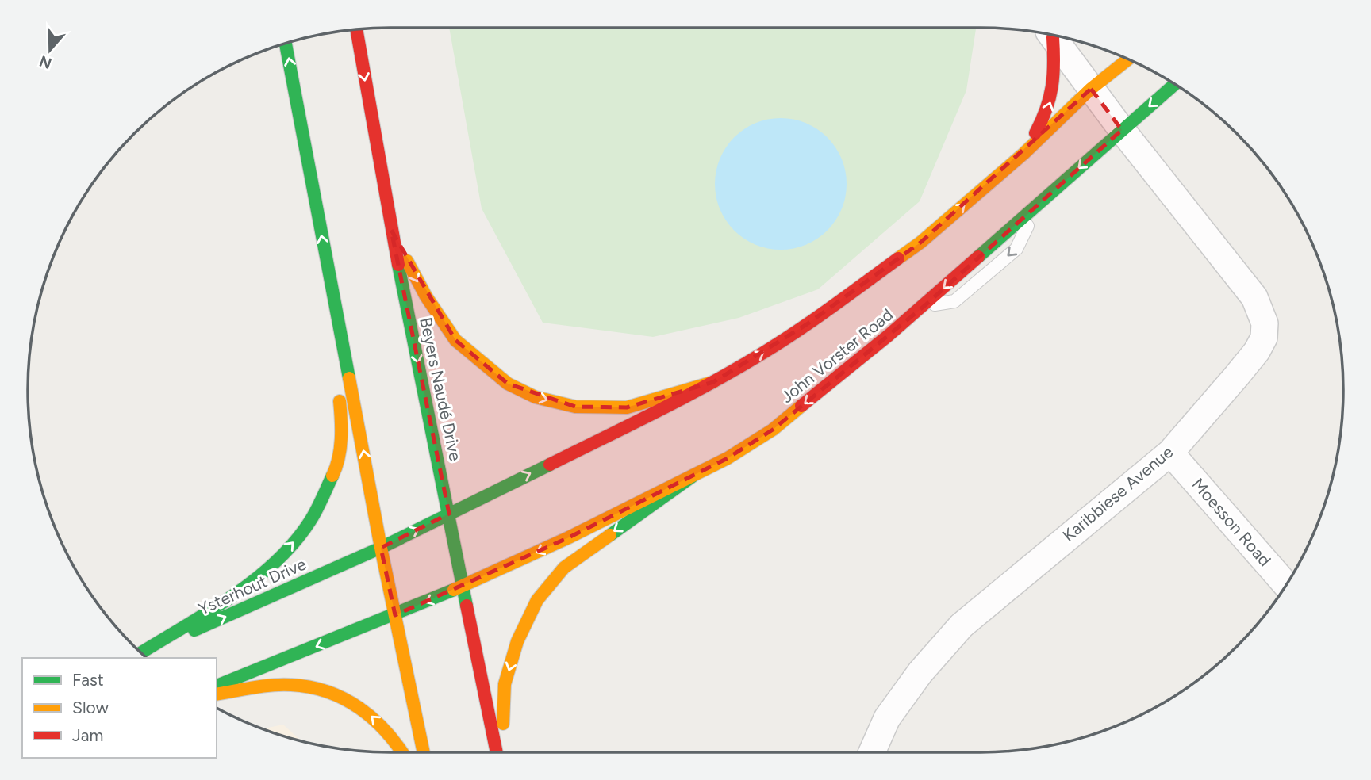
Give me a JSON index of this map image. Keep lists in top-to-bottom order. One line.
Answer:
{"streets":{"main road":["John Vorster Road","Beyers Naudé Drive","Ysterhout Drive"],"street":["Karibbiese Avenue","Moesson Road"]},"crossings":[["John Vorster Road","Beyers Naudé Drive"],["John Vorster Road","Karibbiese Avenue"],["Beyers Naudé Drive","Ysterhout Drive"],["Karibbiese Avenue","Moesson Road"]],"legend":["Fast","Slow","Jam"],"north":"bottom"}
